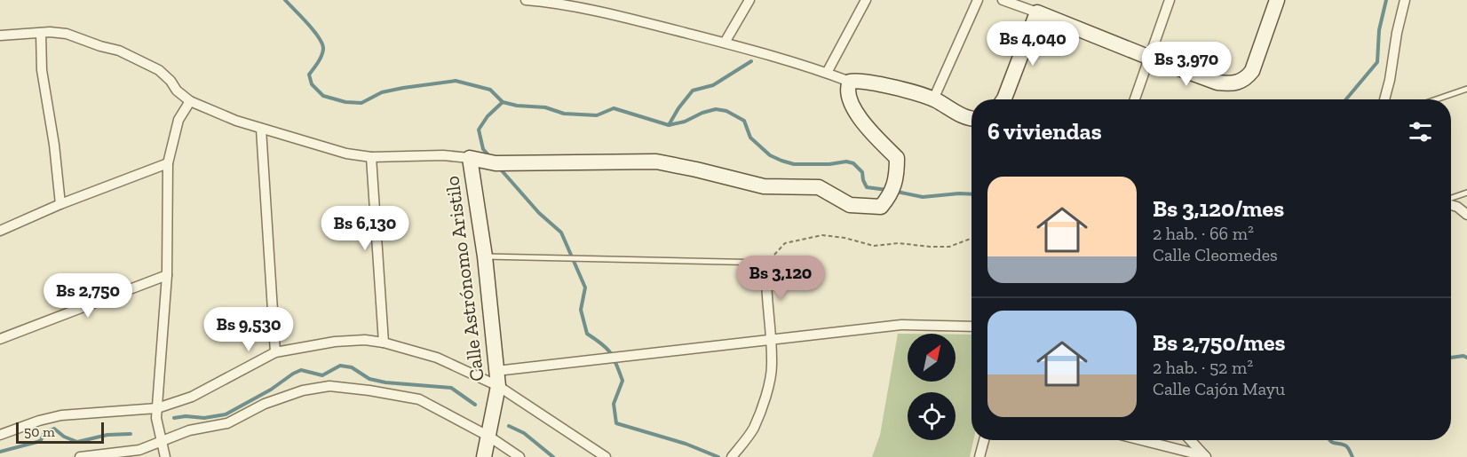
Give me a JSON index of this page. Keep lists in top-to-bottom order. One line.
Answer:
{"streets":{"street":["Calle Astrónomo Aristilo"]},"scale_bar":"50 m","north":"top right","page":{"price":["Bs 4,040","Bs 3,970","Bs 6,130","Bs 3,120","Bs 2,750","Bs 9,530"],"heading":"6 viviendas","list":[{"name":"Bs 3,120/mes","note":"2 hab. · 66 m² · Calle Cleomedes"},{"name":"Bs 2,750/mes","note":"2 hab. · 52 m² · Calle Cajón Mayu"}],"scale":"50 m"}}
